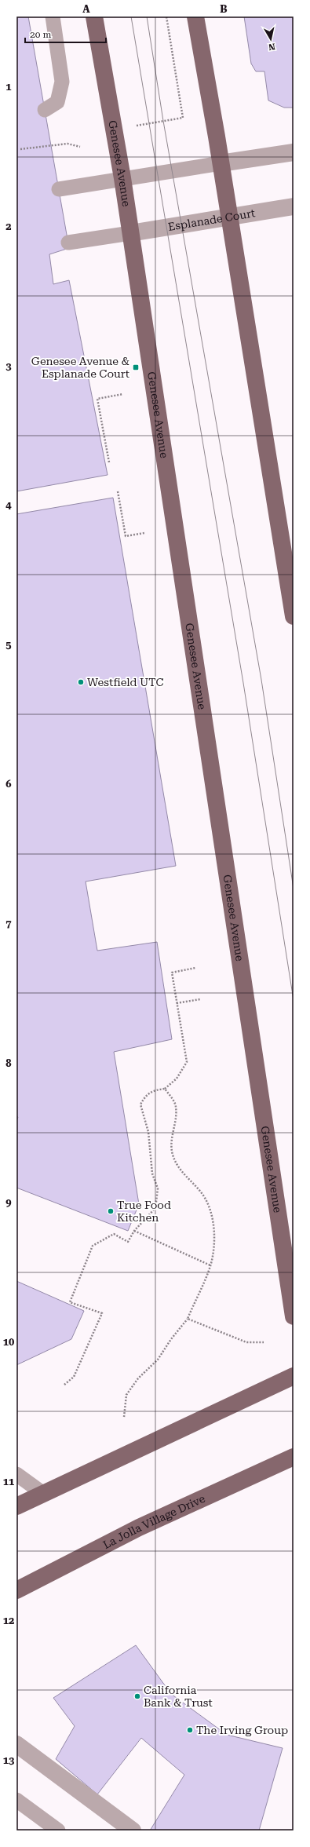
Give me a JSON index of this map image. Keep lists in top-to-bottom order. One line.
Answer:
{"streets":{"main road":["Genesee Avenue","La Jolla Village Drive"],"street":["Esplanade Court"]},"crossings":[["Genesee Avenue","Esplanade Court"]],"places":{"transit":["Genesee Avenue & Esplanade Court"],"other":["Westfield UTC","True Food Kitchen","California Bank & Trust","The Irving Group"]},"scale_bar":"20 m","north":"bottom","grid":{"columns":["A","B"],"rows":["1","2","3","4","5","6","7","8","9","10","11","12","13"]}}
